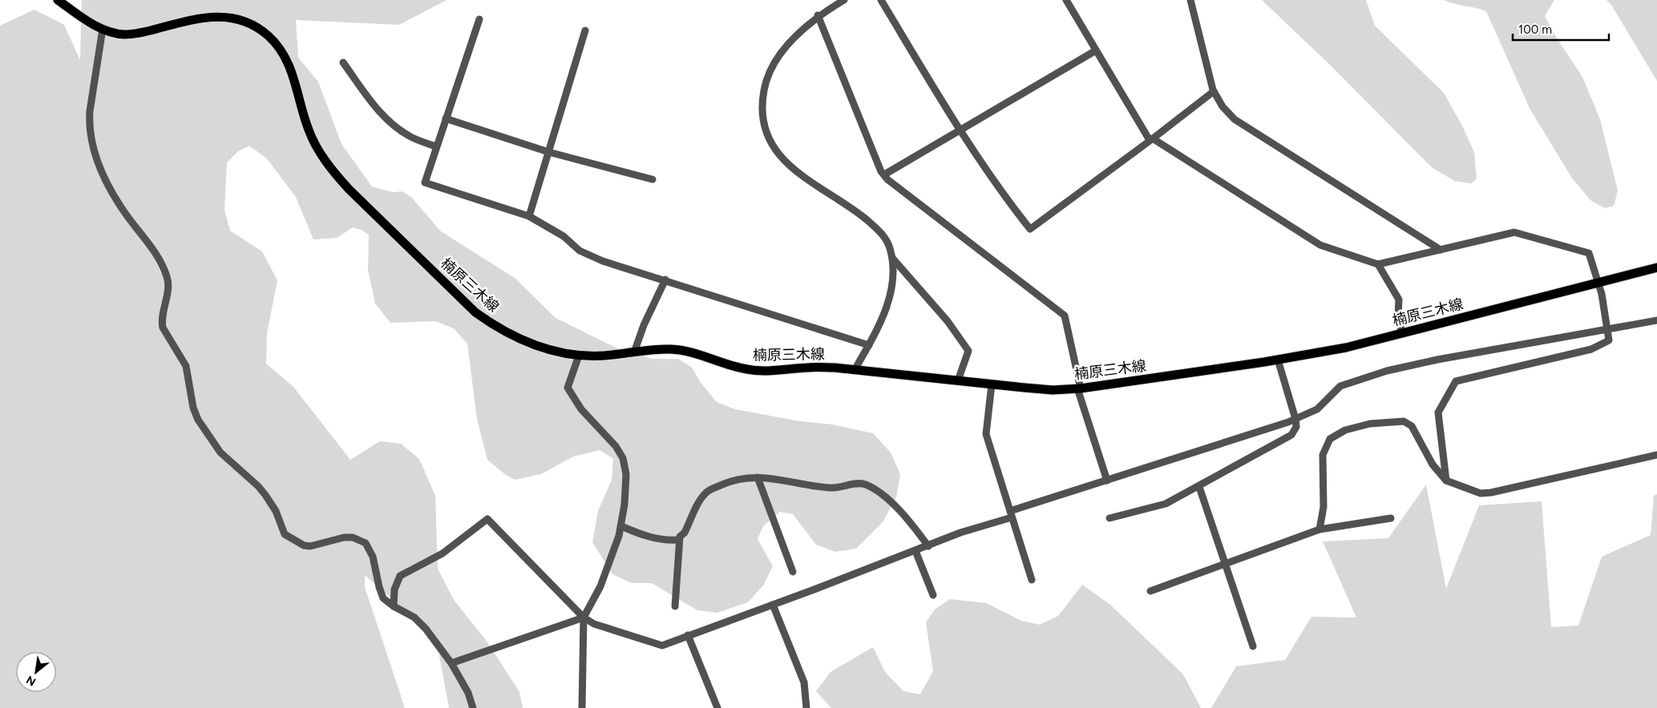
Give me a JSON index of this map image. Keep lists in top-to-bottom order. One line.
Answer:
{"streets":{"main road":["楠原三木線"]},"scale_bar":"100 m","north":"bottom left"}
